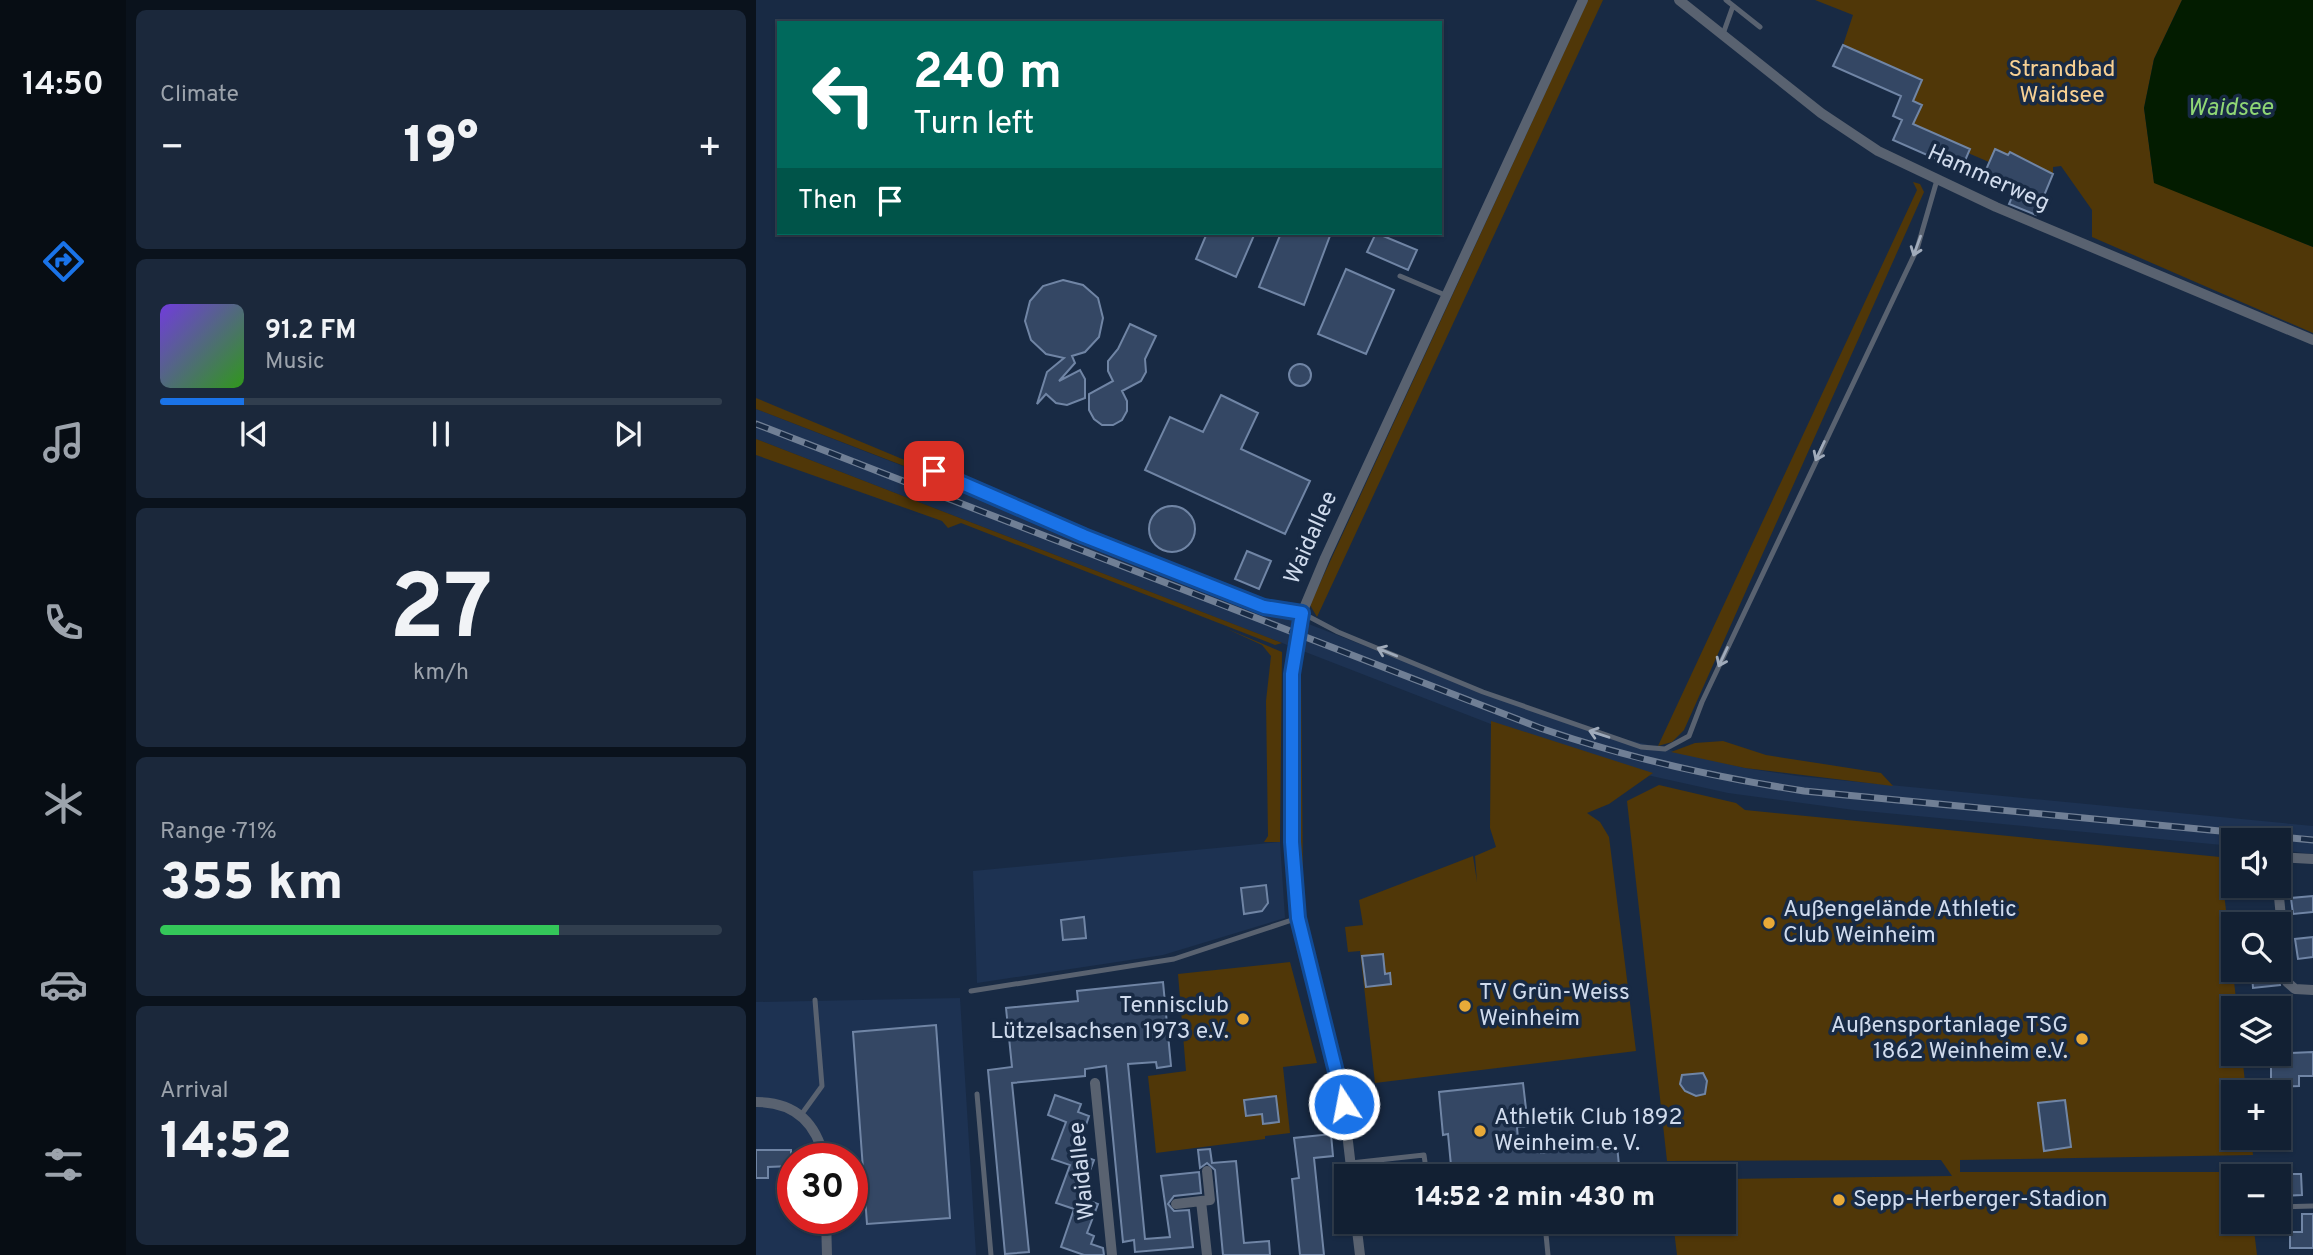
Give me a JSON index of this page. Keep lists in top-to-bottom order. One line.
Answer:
{"streets":{"street":["Hammerweg","Waidallee"]},"water":["Waidsee"],"parks":["Strandbad Waidsee"],"places":["Außengelände Athletic Club Weinheim","TV Grün-Weiss Weinheim","Tennisclub Lützelsachsen 1973 e.V.","Außensportanlage TSG 1862 Weinheim e.V.","Athletik Club 1892 Weinheim e. V.","Sepp-Herberger-Stadion"],"page":{"tabs":"14:50","tile":["Climate",["27","km/h"],["Range · 71%","355 km"],["Arrival","14:52"]],"turn":["240 m","Turn left"],"heat":["−","19°","+"],"then":"Then","song":["91.2 FM","Music"],"map_buttons":["+","−"],"limit":"30","trip":"14:52 · 2 min · 430 m"}}
